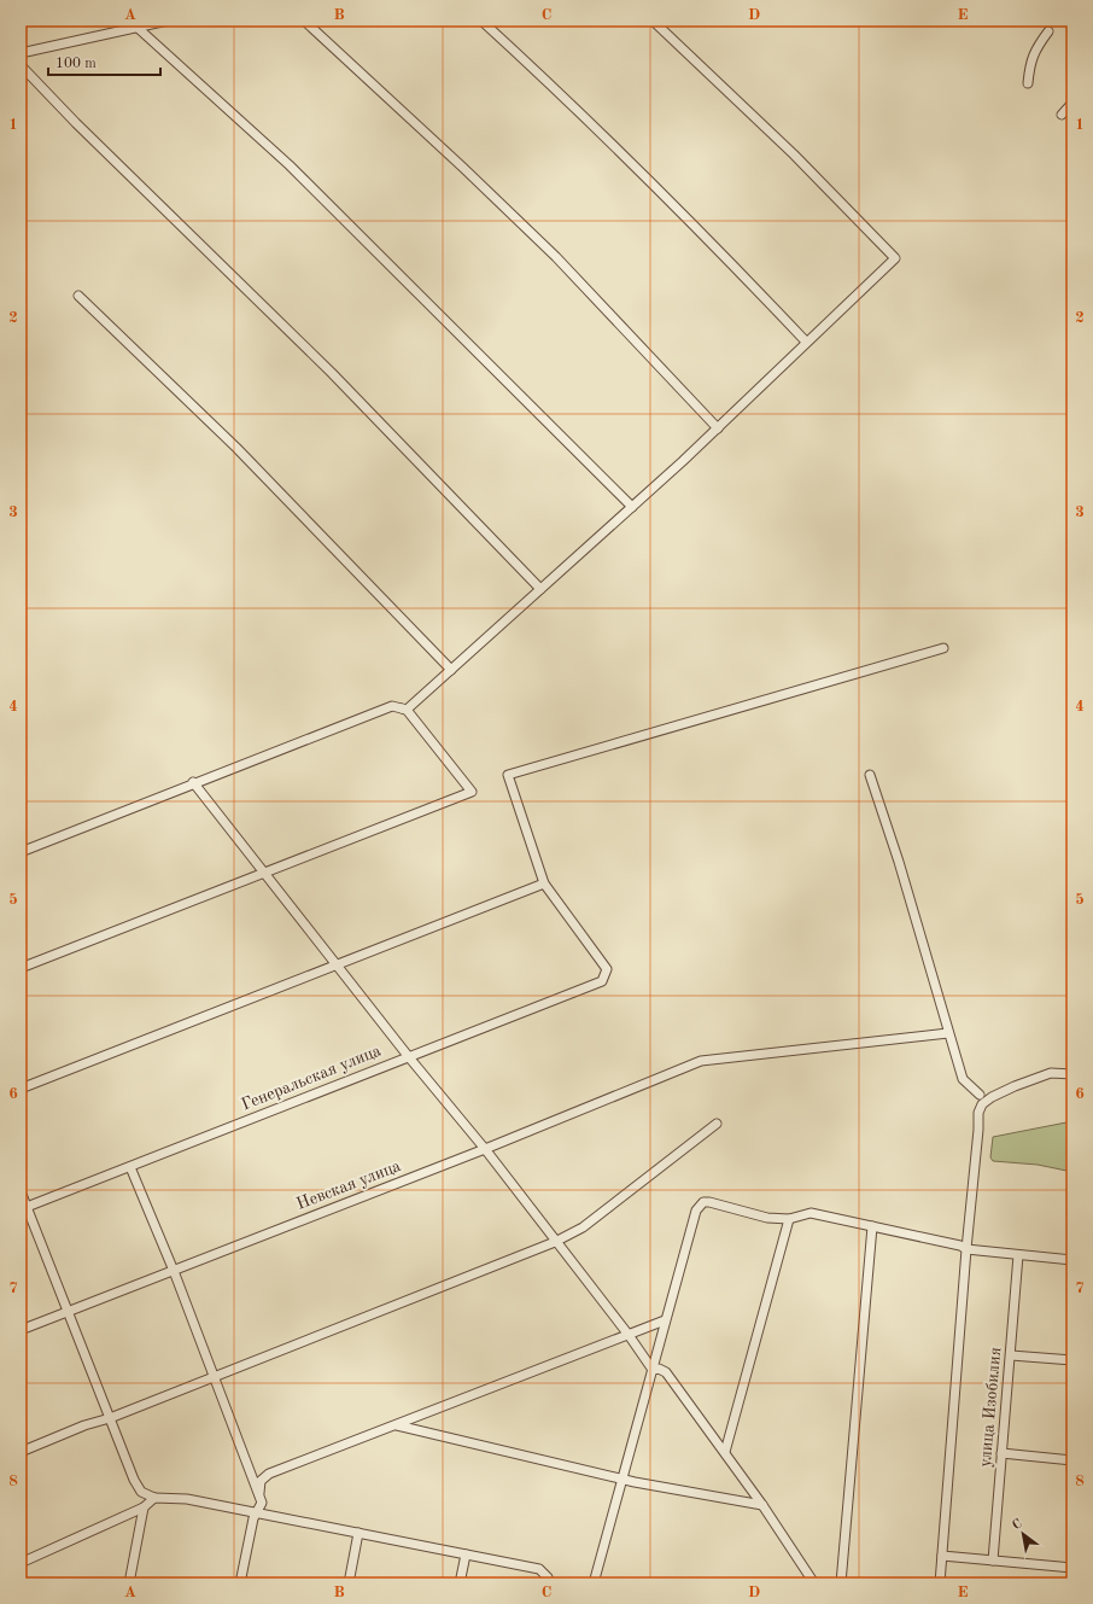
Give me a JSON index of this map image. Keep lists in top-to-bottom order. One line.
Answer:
{"streets":{"street":["Генеральская улица","Невская улица","улица Изобилия"]},"scale_bar":"100 m","north":"top left","grid":{"columns":["A","B","C","D","E"],"rows":["1","2","3","4","5","6","7","8"]}}
